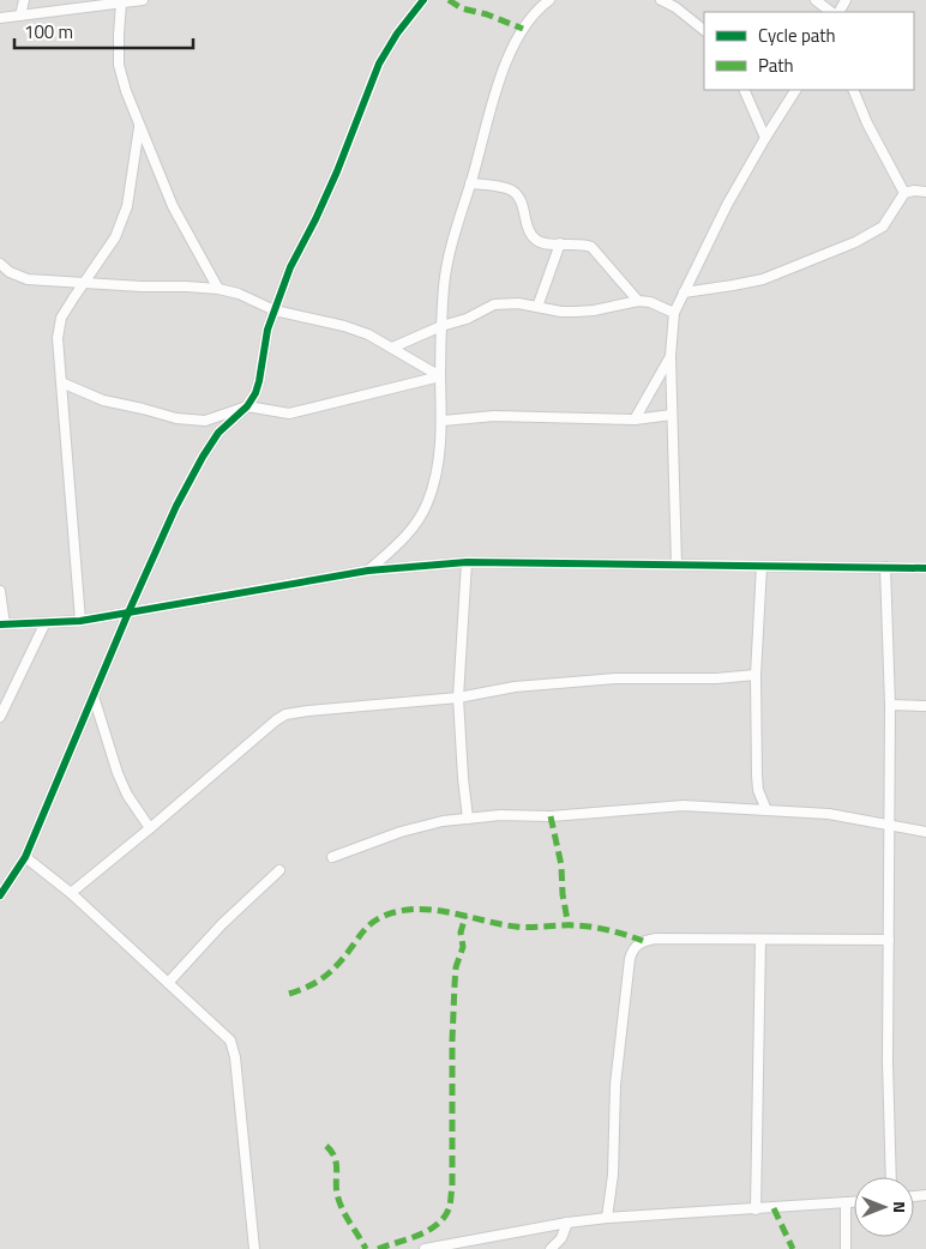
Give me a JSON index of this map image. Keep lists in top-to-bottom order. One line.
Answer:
{"legend":["Cycle path","Path"],"scale_bar":"100 m","north":"right"}
